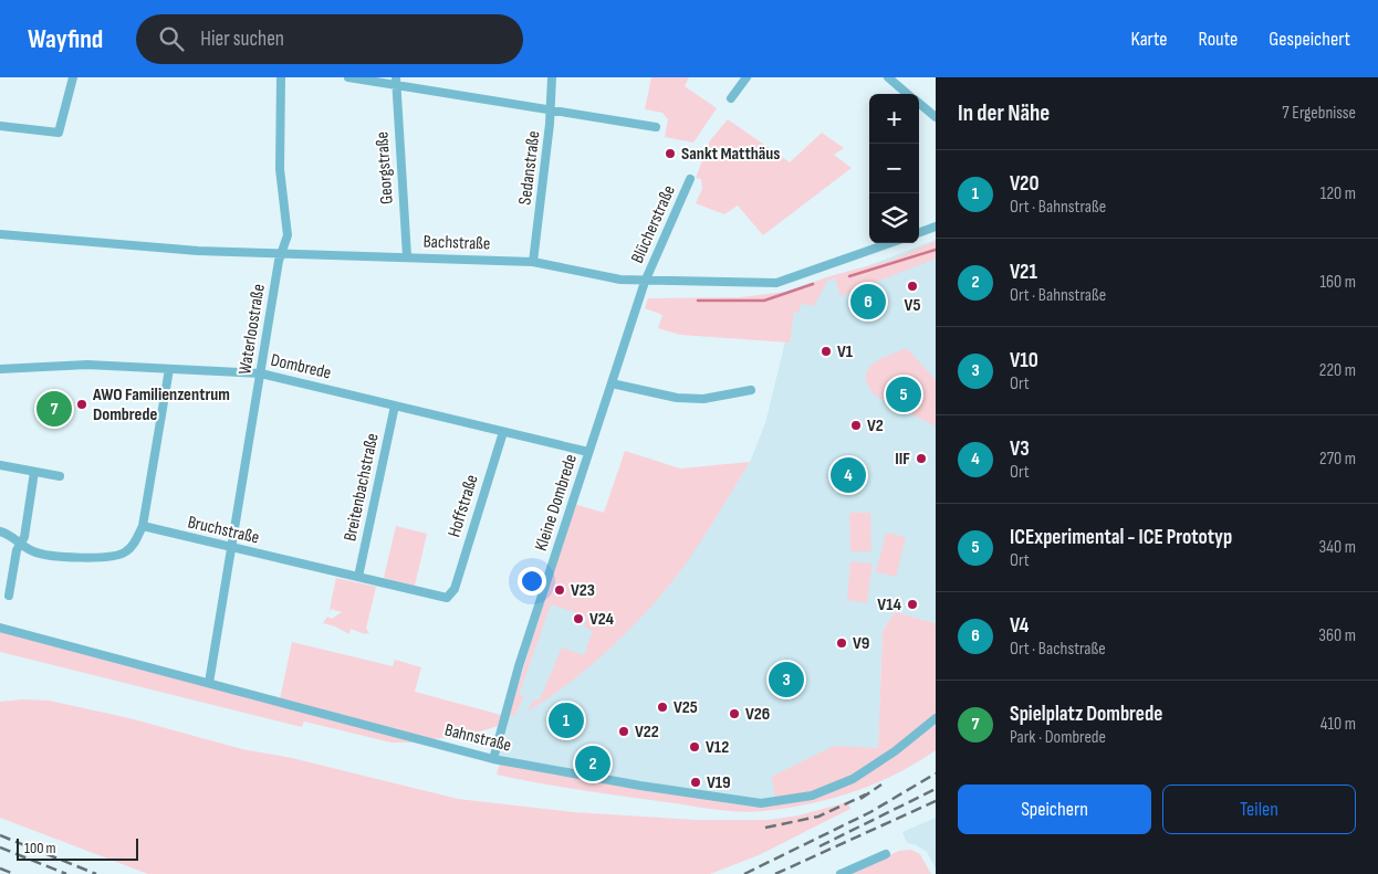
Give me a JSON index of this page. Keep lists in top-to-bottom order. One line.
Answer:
{"streets":{"street":["Georgstraße","Sedanstraße","Blücherstraße","Bachstraße","Waterloostraße","Dombrede","Breitenbachstraße","Kleine Dombrede","Hoffstraße","Bruchstraße","Bahnstraße"]},"crossings":[["Georgstraße","Bachstraße"],["Sedanstraße","Bachstraße"],["Blücherstraße","Bachstraße"],["Blücherstraße","Kleine Dombrede"],["Bachstraße","Waterloostraße"],["Bachstraße","Kleine Dombrede"],["Waterloostraße","Dombrede"],["Waterloostraße","Bruchstraße"],["Waterloostraße","Bahnstraße"],["Dombrede","Breitenbachstraße"],["Dombrede","Kleine Dombrede"],["Dombrede","Hoffstraße"],["Breitenbachstraße","Bruchstraße"],["Kleine Dombrede","Bahnstraße"],["Hoffstraße","Bruchstraße"]],"places":["Sankt Matthäus","V5","V1","AWO Familienzentrum Dombrede","V2","IIF","V23","V14","V24","V9","V25","V26","V22","V12","V19"],"scale_bar":"100 m","page":{"header":"Wayfind","search":"Hier suchen","nav":["Karte","Route","Gespeichert"],"heading":["In der Nähe","7 Ergebnisse"],"map_buttons":["+","−"],"list":[{"mark":"1","name":"V20","note":"Ort · Bahnstraße","value":"120 m"},{"mark":"2","name":"V21","note":"Ort · Bahnstraße","value":"160 m"},{"mark":"3","name":"V10","note":"Ort","value":"220 m"},{"mark":"4","name":"V3","note":"Ort","value":"270 m"},{"mark":"5","name":"ICExperimental - ICE Prototyp","note":"Ort","value":"340 m"},{"mark":"6","name":"V4","note":"Ort · Bachstraße","value":"360 m"},{"mark":"7","name":"Spielplatz Dombrede","note":"Park · Dombrede","value":"410 m"}],"pins":["6","5","7","4","3","1","2"],"buttons":["Speichern","Teilen"],"scale":"100 m"}}
